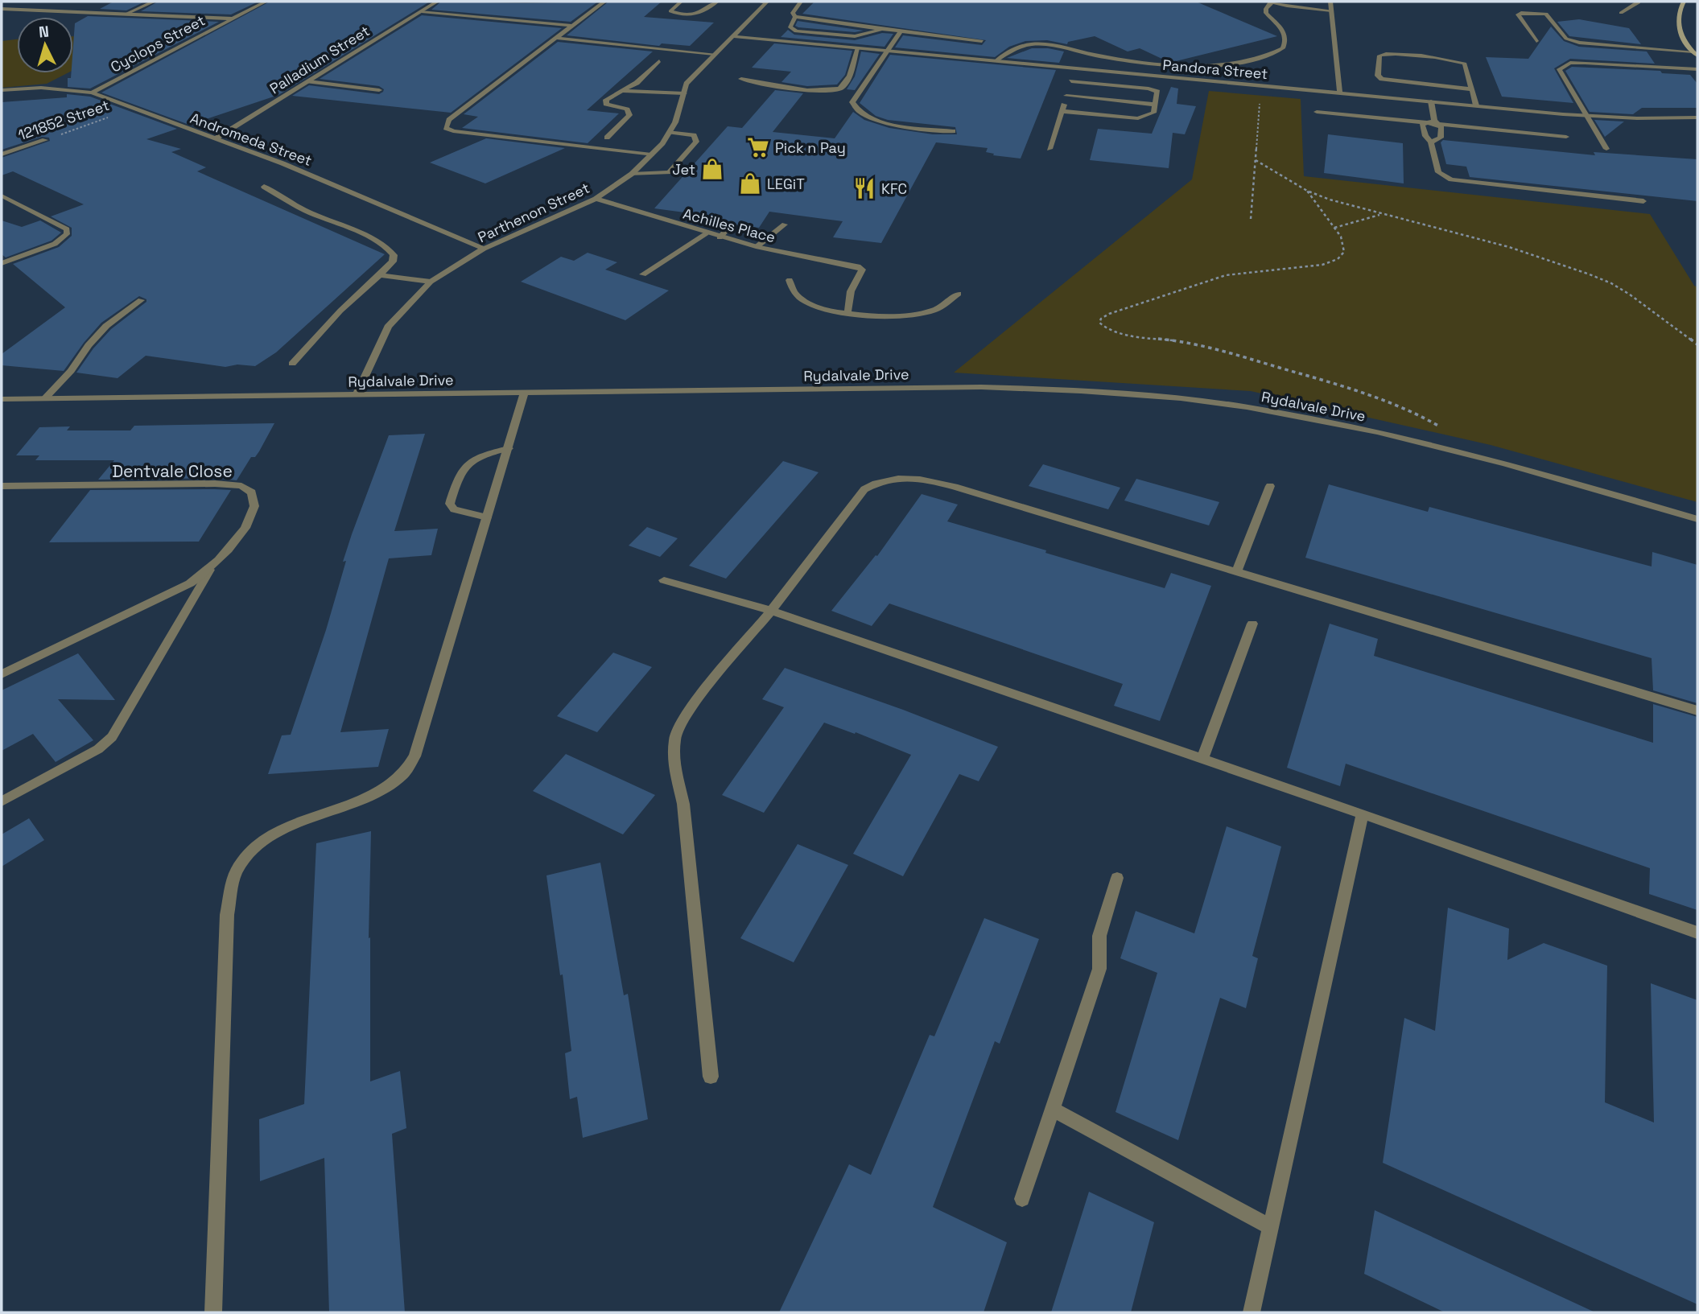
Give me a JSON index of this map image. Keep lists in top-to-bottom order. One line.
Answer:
{"streets":{"street":["Cyclops Street","Palladium Street","Pandora Street","121852 Street","Andromeda Street","Parthenon Street","Achilles Place","Rydalvale Drive","Dentvale Close"]},"crossings":[["Cyclops Street","Andromeda Street"],["Palladium Street","Andromeda Street"],["Pandora Street","Parthenon Street"],["121852 Street","Andromeda Street"],["Andromeda Street","Parthenon Street"],["Parthenon Street","Achilles Place"],["Parthenon Street","Rydalvale Drive"]],"places":{"supermarket":["Pick n Pay"],"shop":["Jet","LEGiT"],"restaurant":["KFC"]},"north":"top"}
